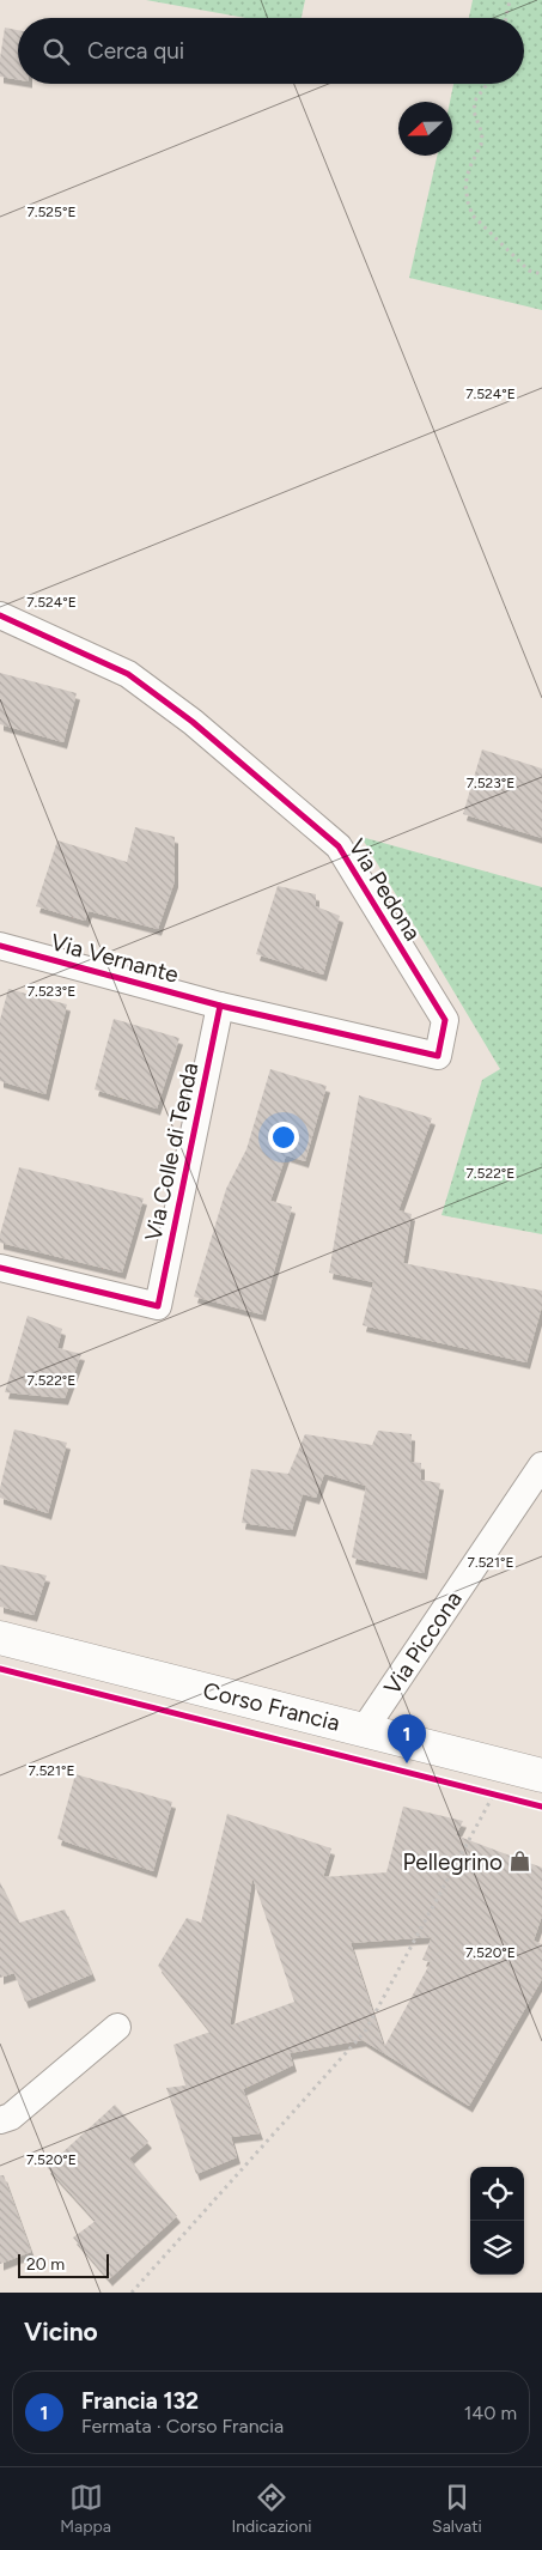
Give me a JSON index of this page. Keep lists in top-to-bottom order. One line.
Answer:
{"streets":{"main road":["Corso Francia"],"street":["Via Pedona","Via Vernante","Via Colle di Tenda","Via Piccona"]},"crossings":[["Via Pedona","Via Vernante"],["Via Pedona","Via Colle di Tenda"],["Via Vernante","Via Colle di Tenda"],["Via Piccona","Corso Francia"]],"places":{"shop":["Pellegrino"]},"scale_bar":"20 m","north":"left","page":{"search":"Cerca qui","pins":"1","scale":"20 m","heading":"Vicino","list":[{"mark":"1","name":"Francia 132","note":"Fermata · Corso Francia","value":"140 m"}],"nav":["Mappa","Indicazioni","Salvati"]},"coordinates":["7.525°E","7.524°E","7.523°E","7.522°E","7.521°E","7.520°E"]}
